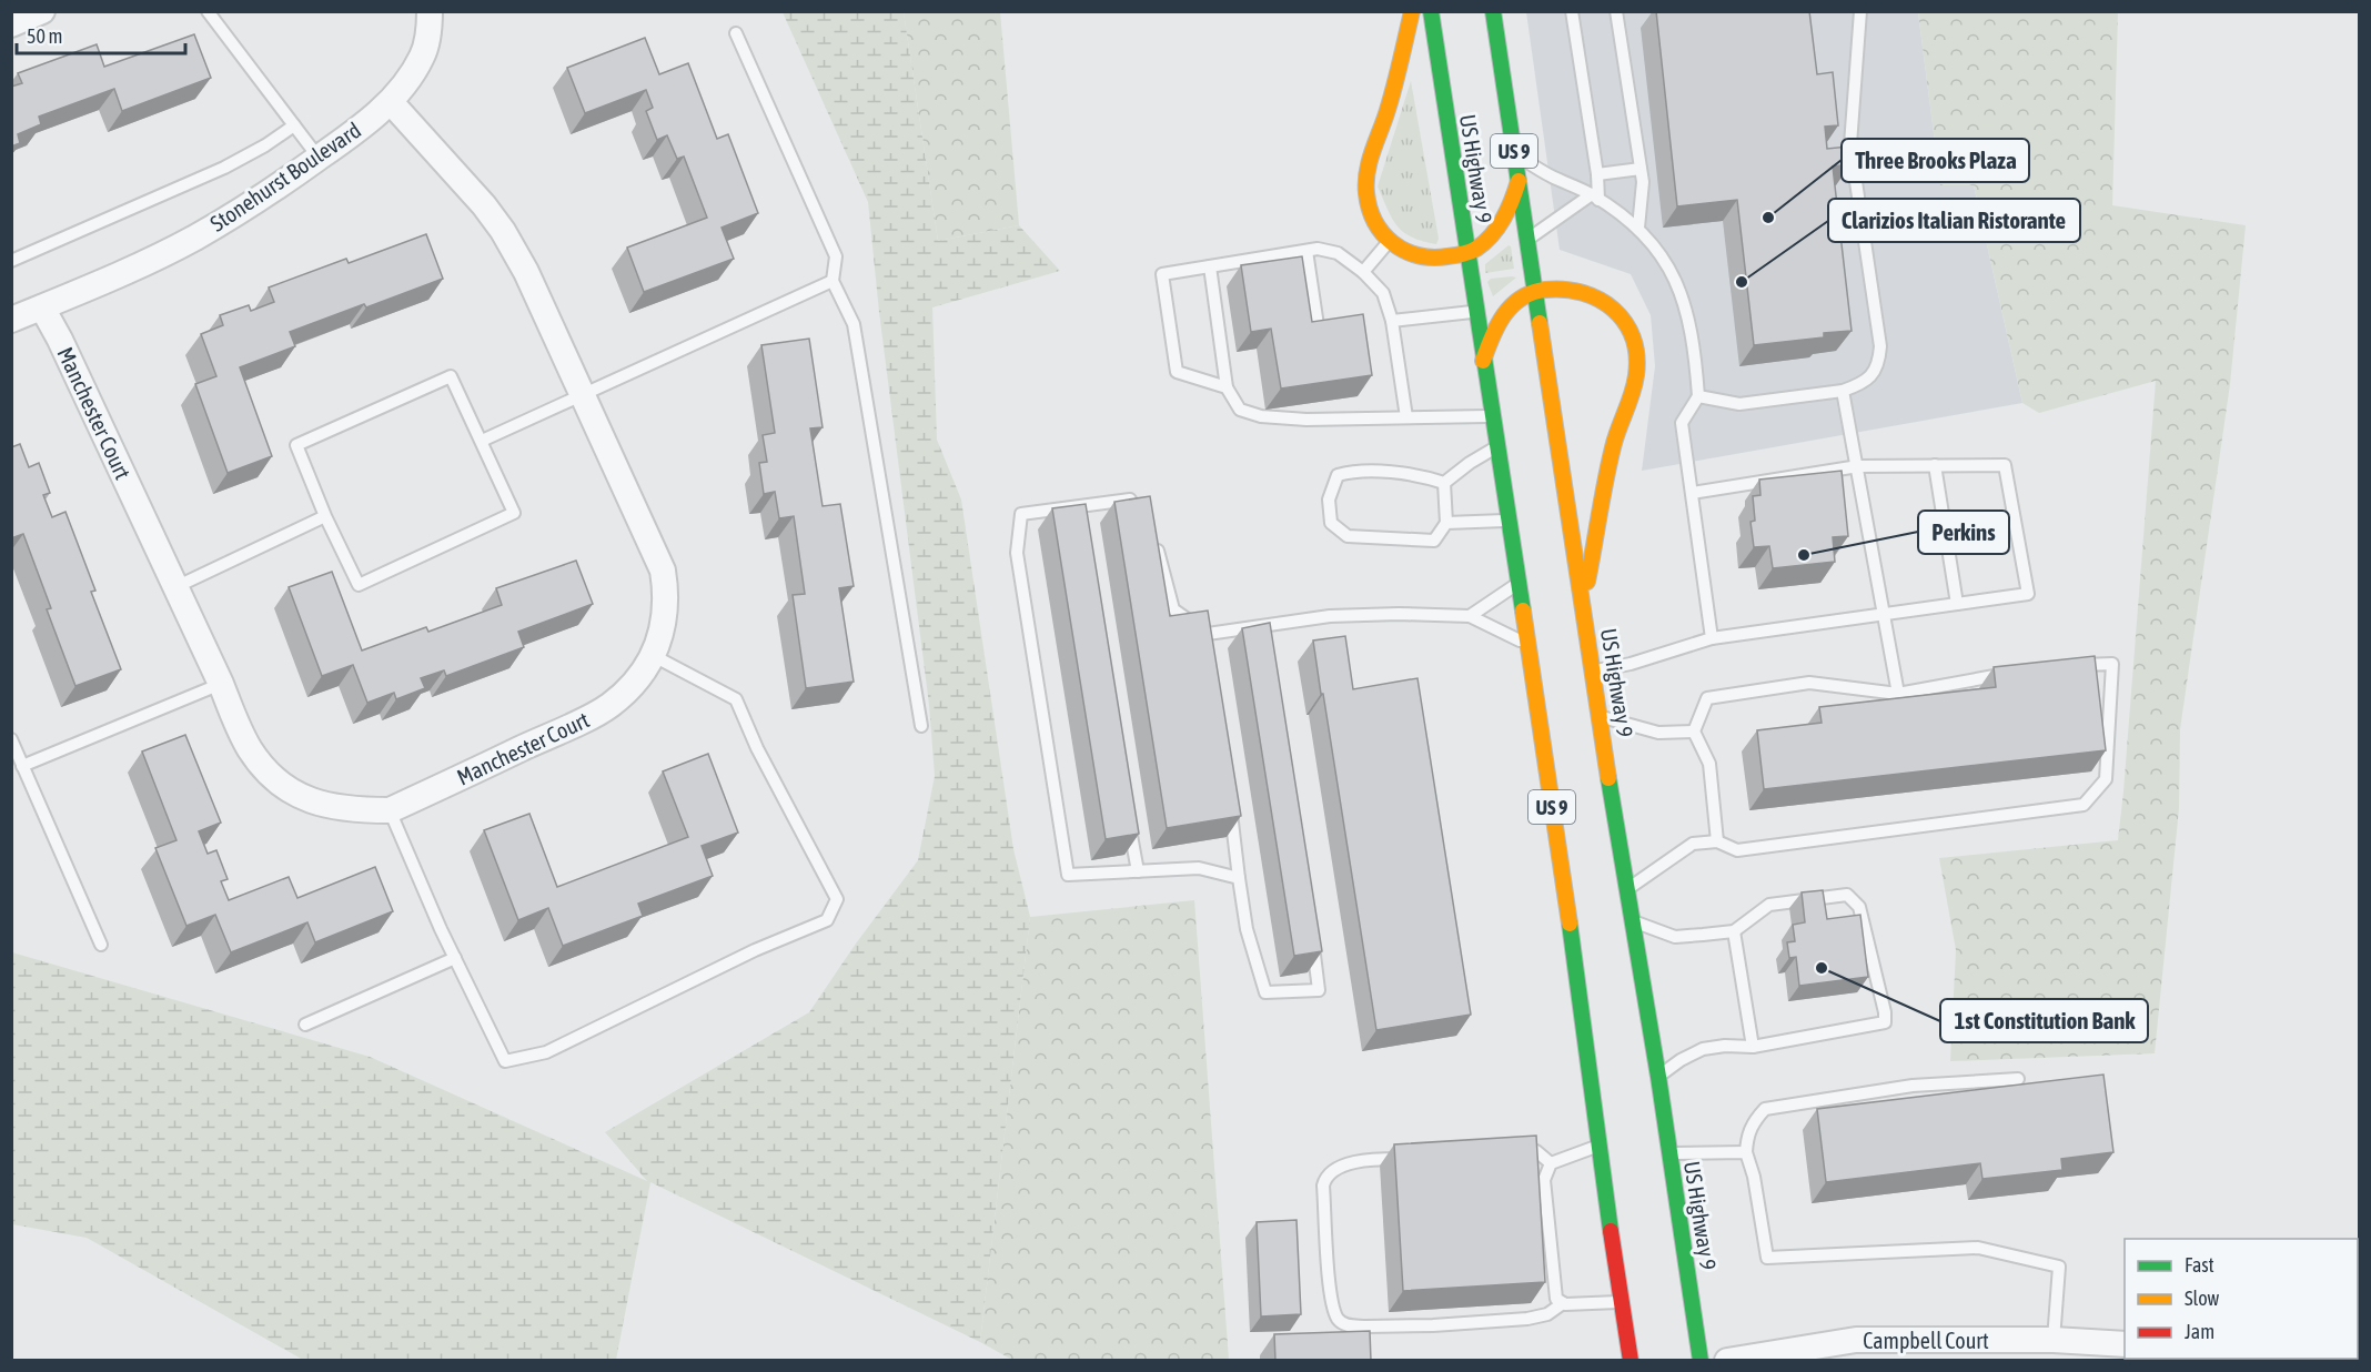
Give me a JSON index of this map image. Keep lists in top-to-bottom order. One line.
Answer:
{"streets":{"highway":["US 9","US Highway 9"],"street":["Stonehurst Boulevard","Manchester Court","Campbell Court"]},"crossings":[["Stonehurst Boulevard","Manchester Court"]],"places":["Three Brooks Plaza","Clarizios Italian Ristorante","Perkins","1st Constitution Bank"],"legend":["Fast","Slow","Jam"],"scale_bar":"50 m"}
